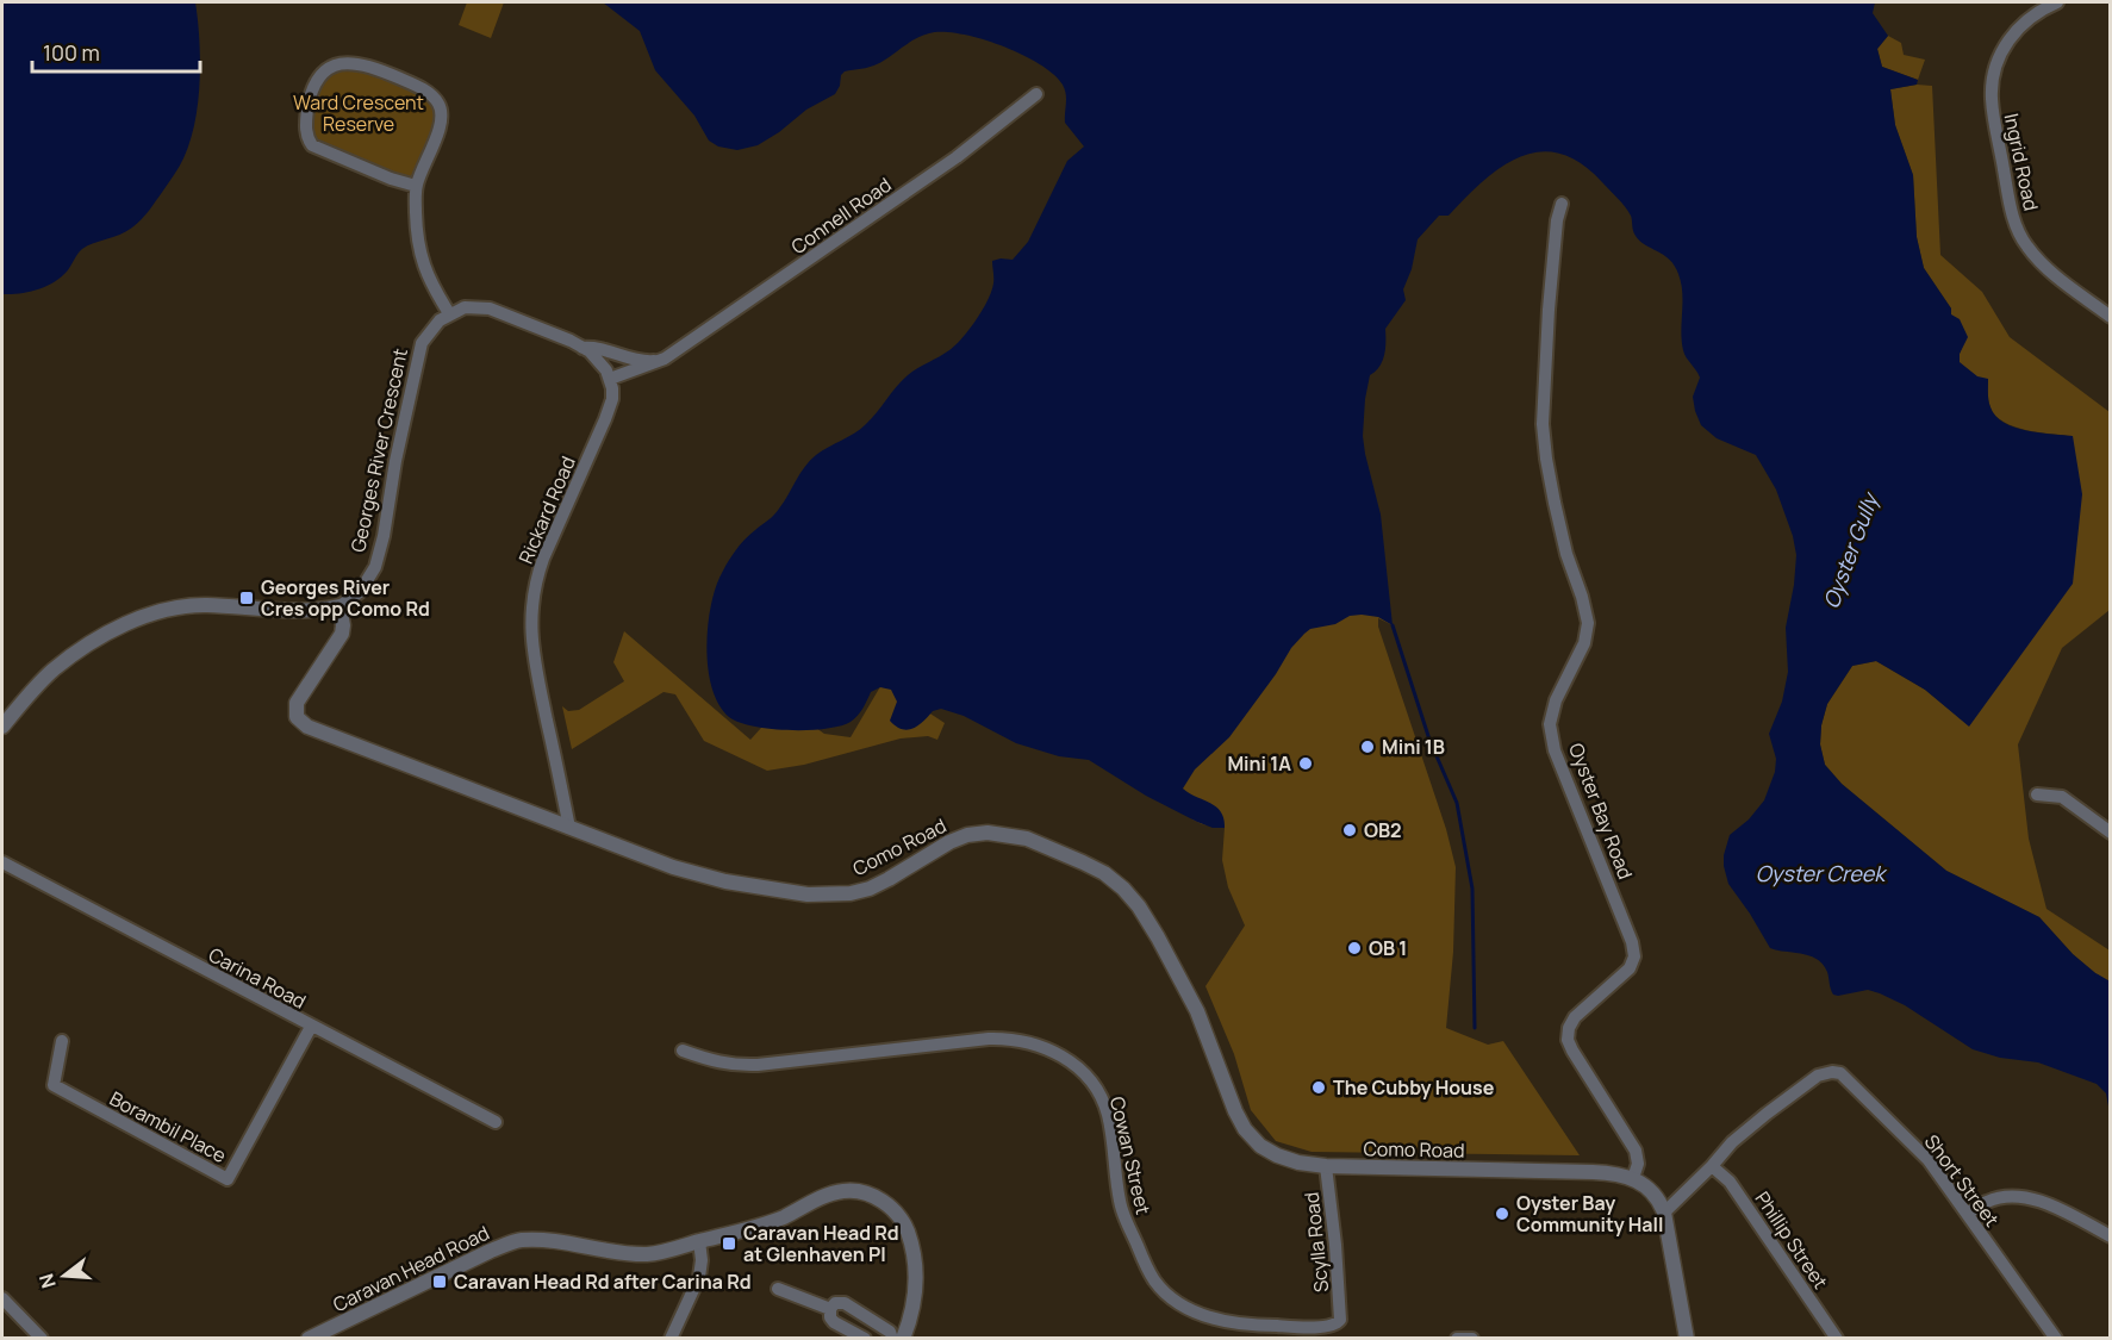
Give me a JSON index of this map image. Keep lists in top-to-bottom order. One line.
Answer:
{"streets":{"street":["Ingrid Road","Connell Road","Georges River Crescent","Rickard Road","Oyster Bay Road","Como Road","Carina Road","Borambil Place","Cowan Street","Short Street","Phillip Street","Scylla Road","Caravan Head Road"]},"crossings":[["Connell Road","Rickard Road"],["Georges River Crescent","Como Road"],["Rickard Road","Como Road"],["Oyster Bay Road","Como Road"],["Como Road","Scylla Road"],["Carina Road","Borambil Place"],["Cowan Street","Scylla Road"],["Short Street","Phillip Street"]],"water":["Oyster Gully","Oyster Creek"],"parks":["Ward Crescent Reserve"],"places":{"transit":["Georges River Cres opp Como Rd","Caravan Head Rd at Glenhaven Pl","Caravan Head Rd after Carina Rd"],"other":["Mini 1B","Mini 1A","OB2","OB 1","The Cubby House","Oyster Bay Community Hall"]},"scale_bar":"100 m","north":"left"}
